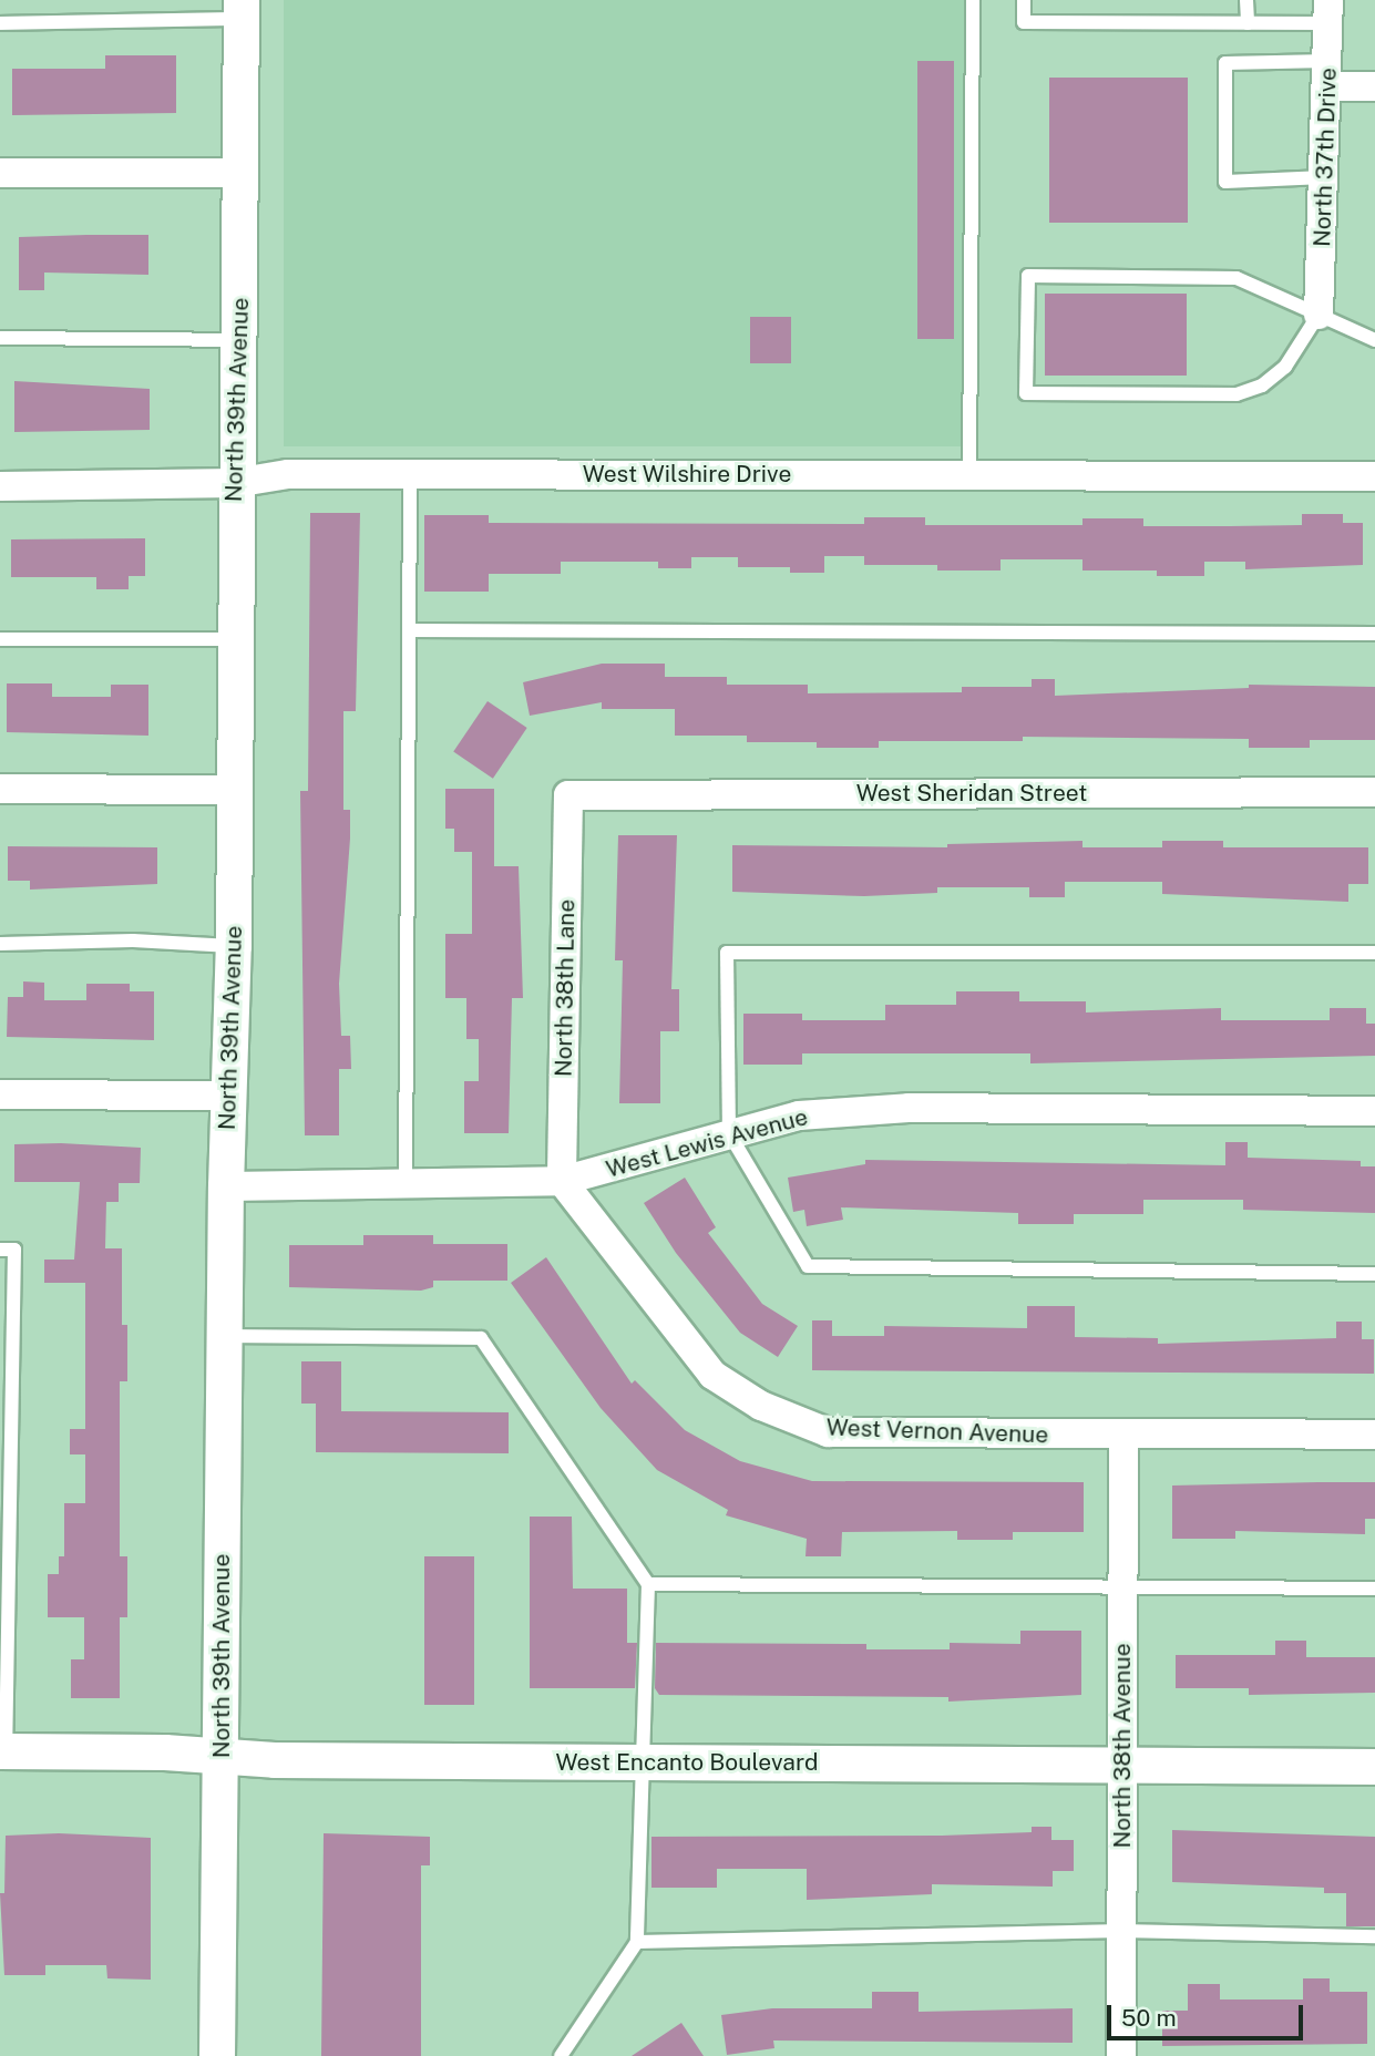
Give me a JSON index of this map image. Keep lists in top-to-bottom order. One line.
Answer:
{"streets":{"street":["North 37th Drive","North 39th Avenue","West Wilshire Drive","West Sheridan Street","North 38th Lane","West Lewis Avenue","West Vernon Avenue","North 38th Avenue","West Encanto Boulevard"]},"crossings":[["North 39th Avenue","West Wilshire Drive"],["North 39th Avenue","West Lewis Avenue"],["North 39th Avenue","West Encanto Boulevard"],["West Sheridan Street","North 38th Lane"],["North 38th Lane","West Lewis Avenue"],["North 38th Lane","West Vernon Avenue"],["West Lewis Avenue","West Vernon Avenue"],["West Vernon Avenue","North 38th Avenue"],["North 38th Avenue","West Encanto Boulevard"]],"scale_bar":"50 m"}
